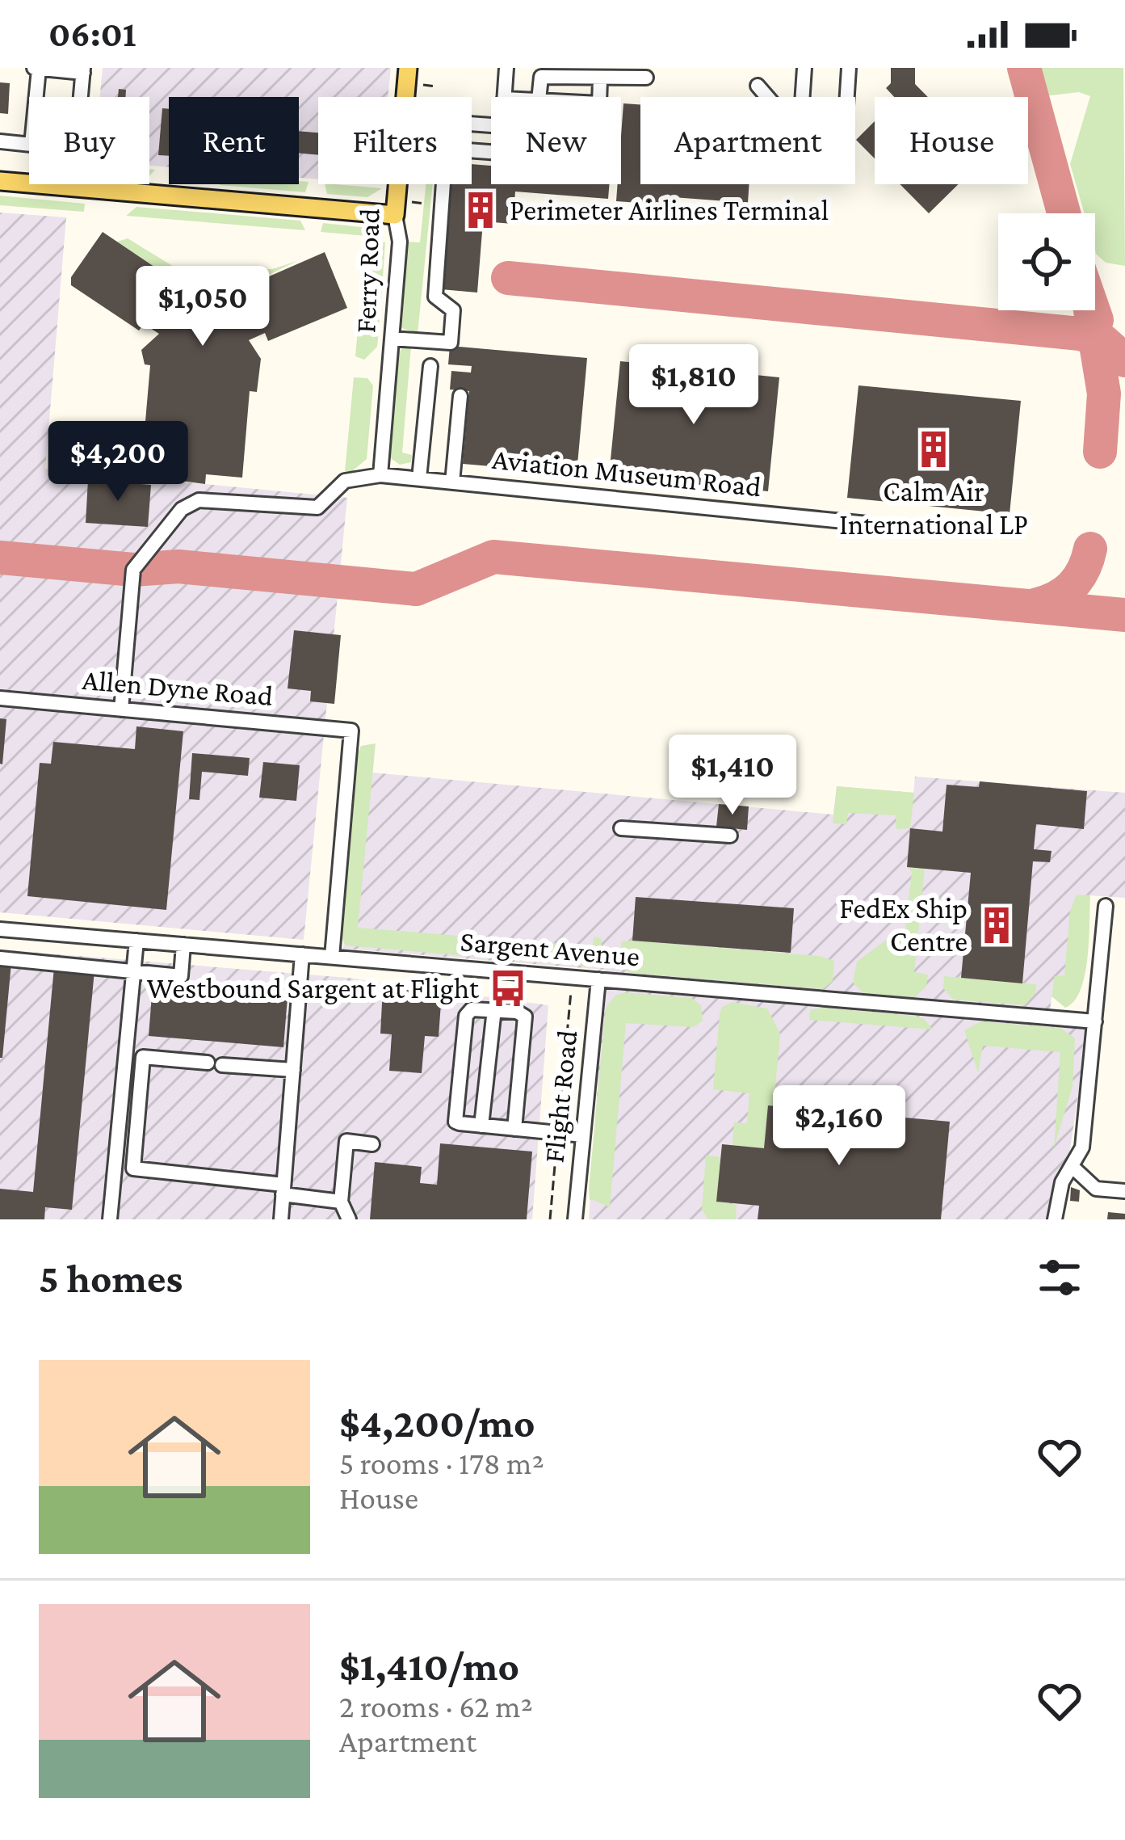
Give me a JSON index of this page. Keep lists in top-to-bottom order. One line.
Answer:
{"streets":{"main road":["Ferry Road"],"street":["Aviation Museum Road","Allen Dyne Road","Sargent Avenue","Flight Road"]},"crossings":[["Ferry Road","Aviation Museum Road"],["Allen Dyne Road","Sargent Avenue"],["Sargent Avenue","Flight Road"]],"places":{"building":["Perimeter Airlines Terminal","Calm Air International LP","FedEx Ship Centre"],"bus stop":["Westbound Sargent at Flight"]},"page":{"status":"06:01","chip":["Buy","Rent","Filters","New","Apartment","House"],"price":["$1,050","$1,810","$4,200","$1,410","$2,160"],"heading":"5 homes","list":[{"name":"$4,200/mo","note":"5 rooms · 178 m² · House"},{"name":"$1,410/mo","note":"2 rooms · 62 m² · Apartment"}]}}
